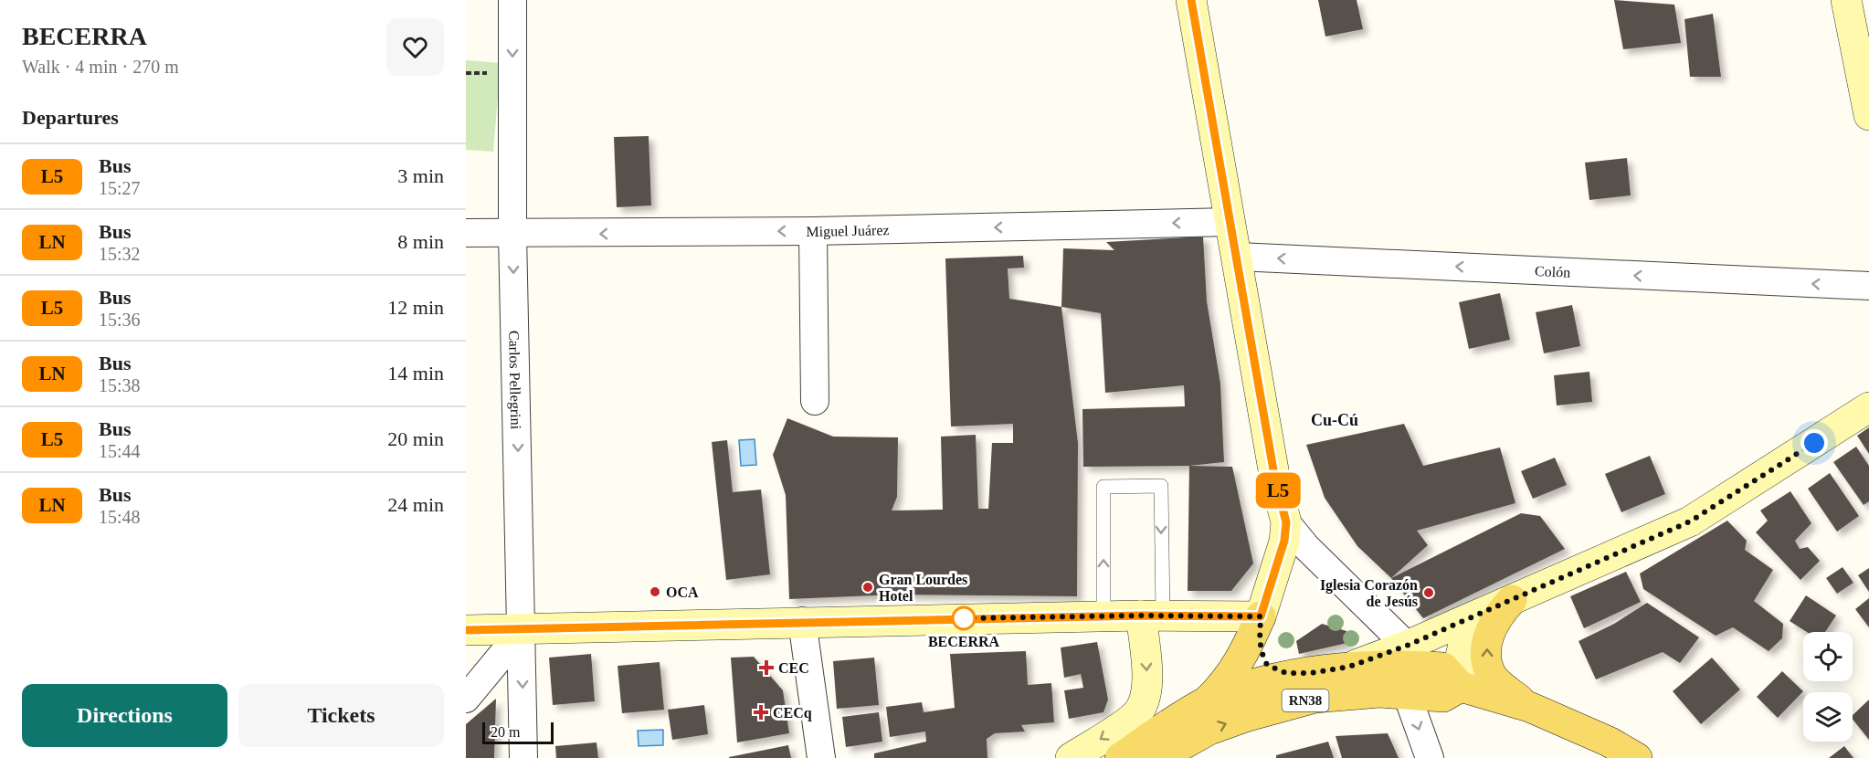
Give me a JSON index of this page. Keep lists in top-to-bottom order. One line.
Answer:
{"streets":{"main road":["RN38"],"street":["Miguel Juárez","Colón","Carlos Pellegrini"]},"crossings":[["Miguel Juárez","Carlos Pellegrini"]],"one_way":["Miguel Juárez","Colón","Carlos Pellegrini"],"districts":["Cu-Cú"],"places":{"other":["Gran Lourdes Hotel","OCA","Iglesia Corazón de Jesús","BECERRA"],"health":["CEC","CECq"]},"lines":["bus line L5"],"scale_bar":"20 m","page":{"heading":[["BECERRA","Walk · 4 min · 270 m"],"Departures"],"on_map":"L5","list":[{"mark":"L5","name":"Bus","note":"15:27","value":"3 min"},{"mark":"LN","name":"Bus","note":"15:32","value":"8 min"},{"mark":"L5","name":"Bus","note":"15:36","value":"12 min"},{"mark":"LN","name":"Bus","note":"15:38","value":"14 min"},{"mark":"L5","name":"Bus","note":"15:44","value":"20 min"},{"mark":"LN","name":"Bus","note":"15:48","value":"24 min"}],"buttons":["Directions","Tickets"],"scale":"20 m"}}
